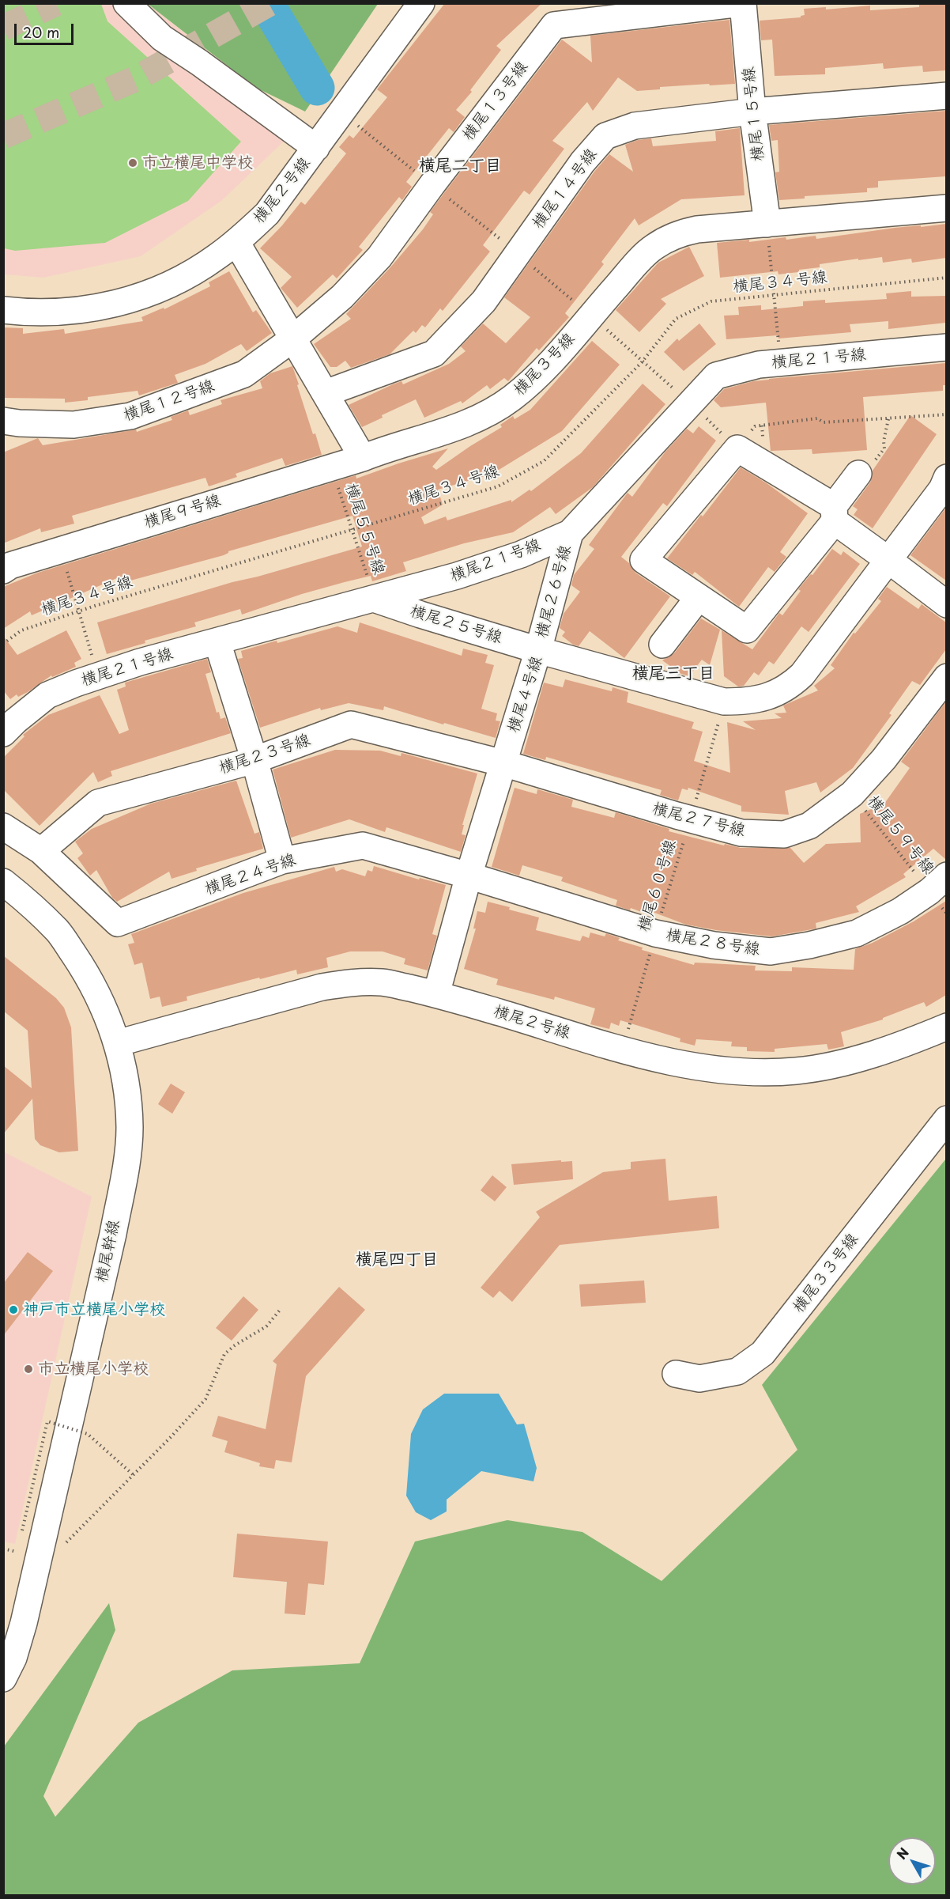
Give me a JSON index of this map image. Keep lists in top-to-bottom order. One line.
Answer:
{"streets":{"street":["横尾１３号線","横尾１５号線","横尾１４号線","横尾２号線","横尾２１号線","横尾３号線","横尾１２号線","横尾９号線","横尾２６号線","横尾２５号線","横尾４号線","横尾２３号線","横尾２７号線","横尾２４号線","横尾２８号線","横尾幹線","横尾３３号線"],"path":["横尾３４号線","横尾５５号線","横尾５９号線","横尾６０号線"]},"crossings":[["横尾１３号線","横尾１５号線"],["横尾１３号線","横尾１２号線"],["横尾１５号線","横尾１４号線"],["横尾１５号線","横尾３号線"],["横尾２号線","横尾４号線"],["横尾２号線","横尾６０号線"],["横尾２号線","横尾幹線"],["横尾３４号線","横尾５５号線"],["横尾２１号線","横尾５５号線"],["横尾２１号線","横尾２６号線"],["横尾２１号線","横尾２５号線"],["横尾３号線","横尾９号線"],["横尾９号線","横尾５５号線"],["横尾５５号線","横尾２５号線"],["横尾２６号線","横尾２５号線"],["横尾２６号線","横尾４号線"],["横尾２５号線","横尾４号線"],["横尾４号線","横尾２３号線"],["横尾４号線","横尾２７号線"],["横尾４号線","横尾２４号線"],["横尾４号線","横尾６０号線"],["横尾４号線","横尾２８号線"],["横尾２３号線","横尾２７号線"],["横尾２３号線","横尾２４号線"],["横尾２７号線","横尾５９号線"],["横尾２７号線","横尾６０号線"],["横尾５９号線","横尾２８号線"],["横尾２４号線","横尾２８号線"],["横尾６０号線","横尾２８号線"]],"districts":["横尾二丁目","横尾三丁目","横尾四丁目"],"places":["市立横尾中学校","神戸市立横尾小学校","市立横尾小学校"],"scale_bar":"20 m","north":"top left"}
